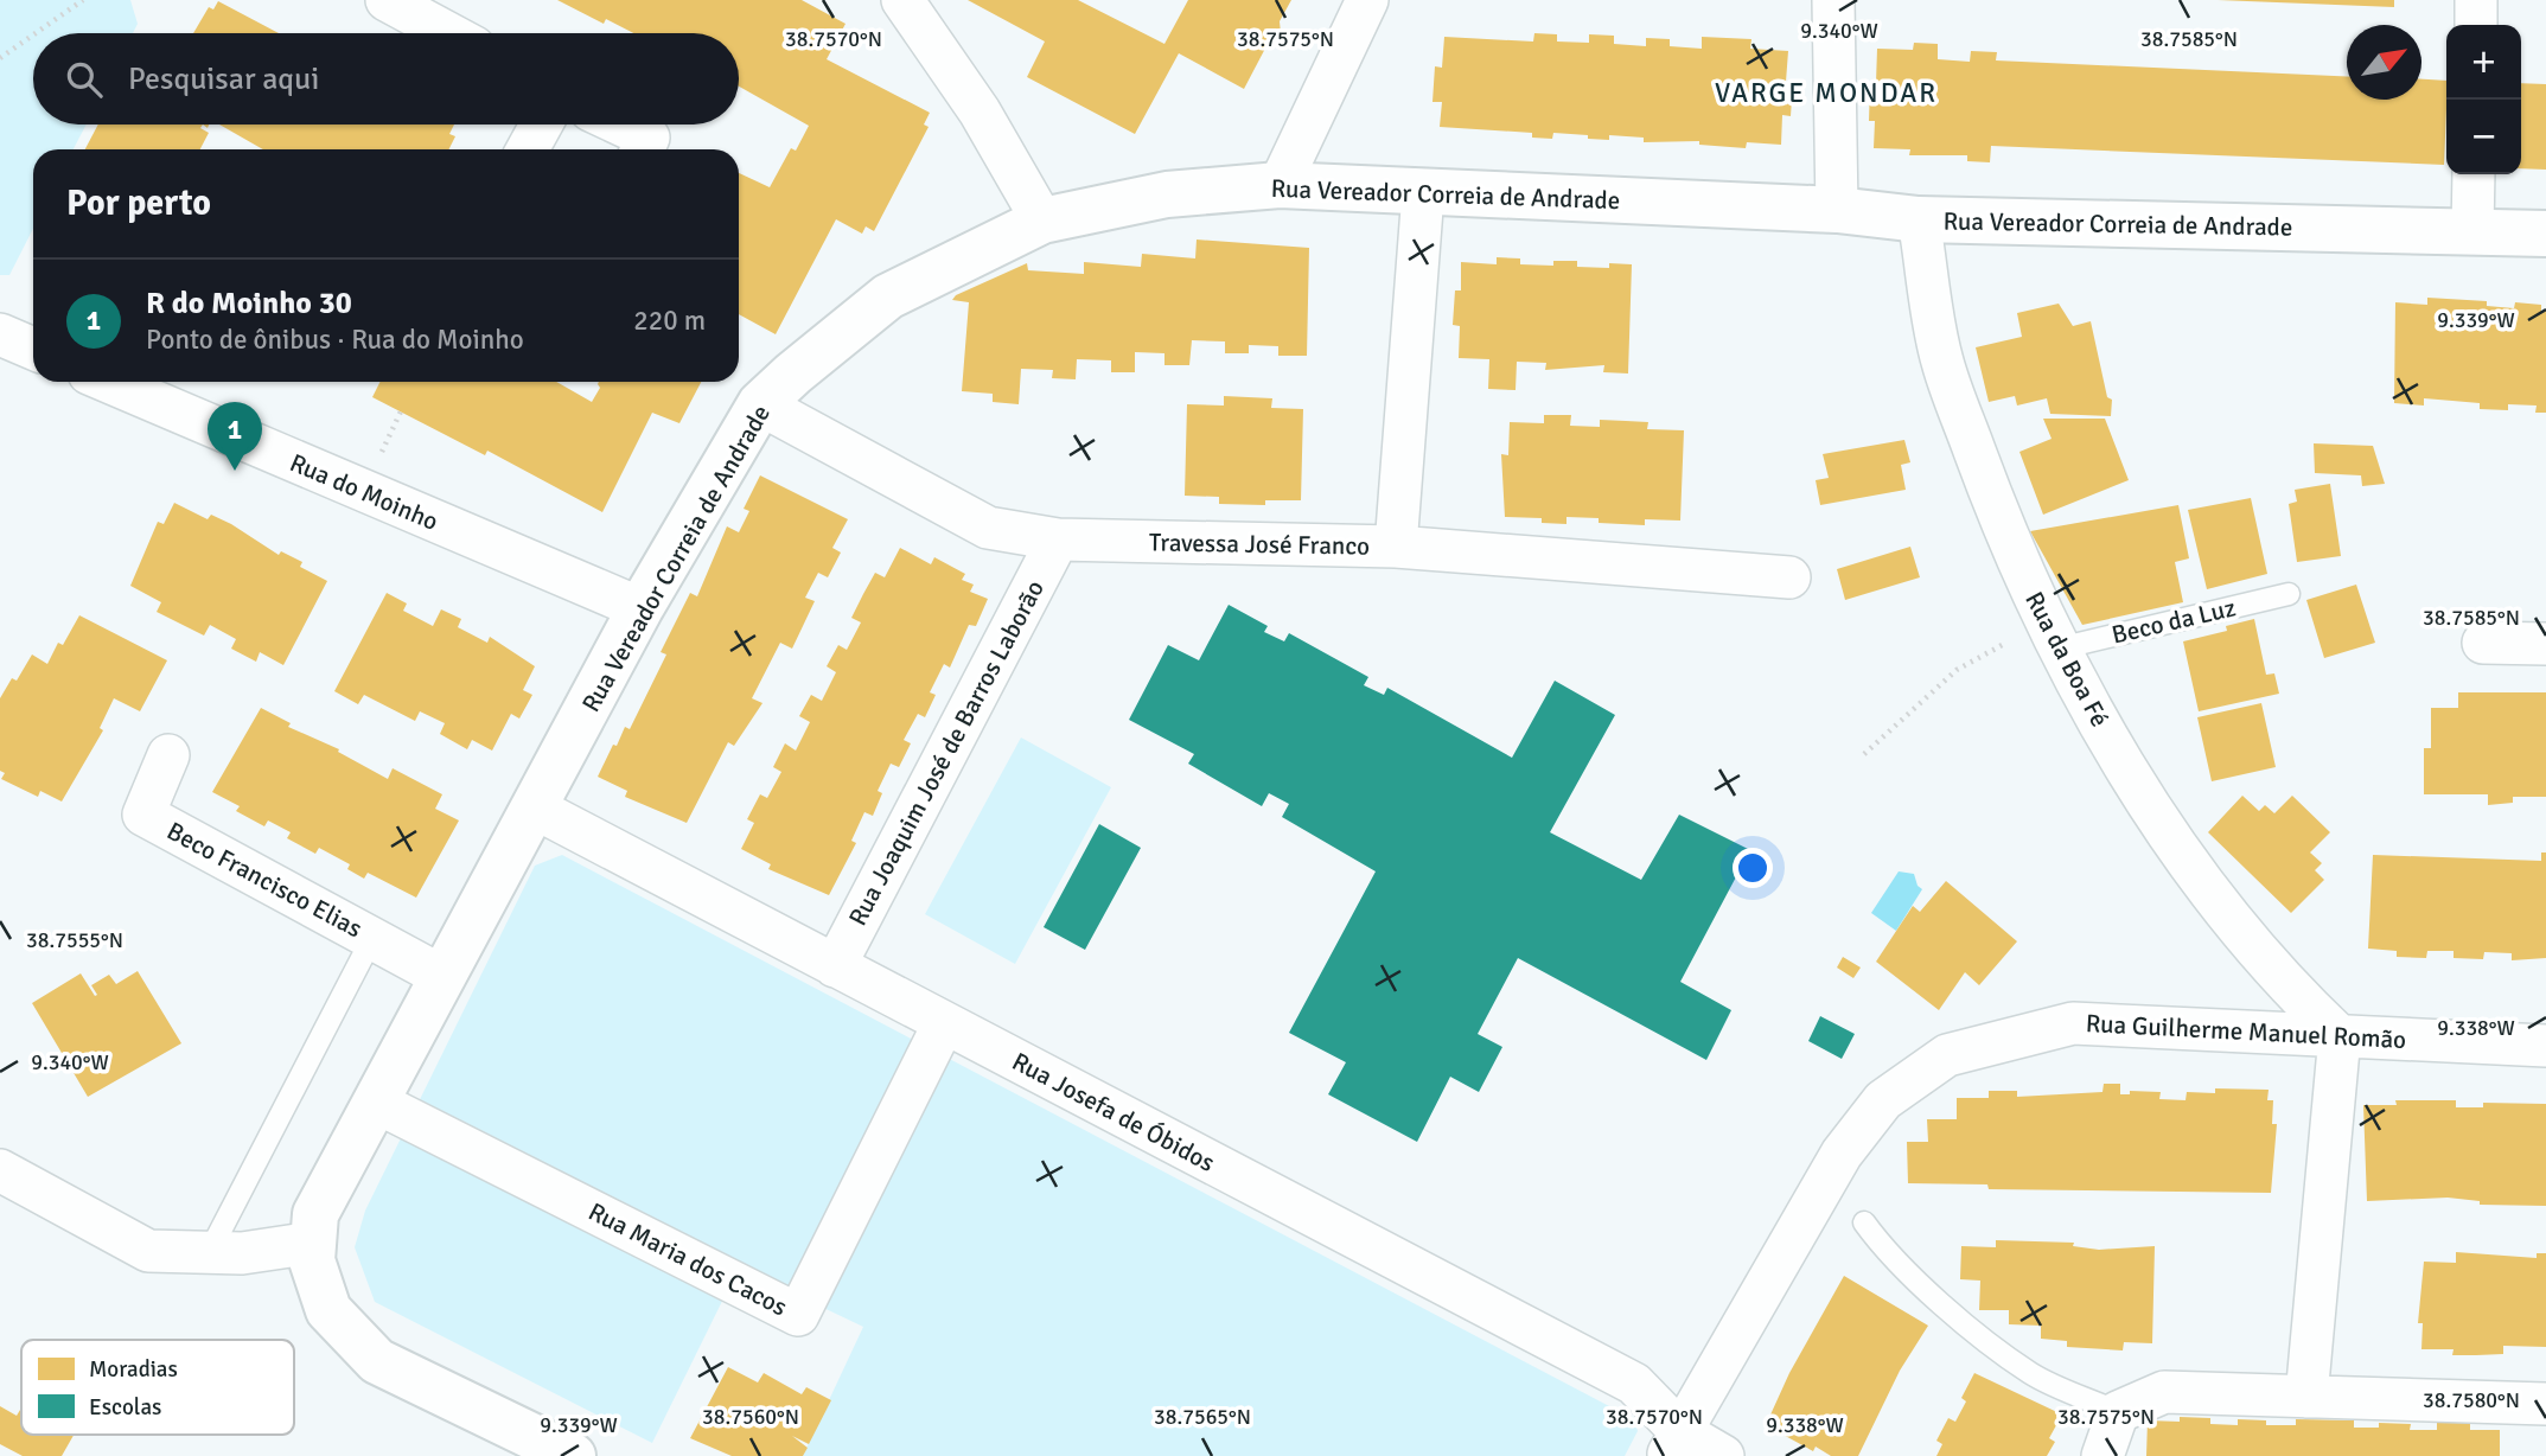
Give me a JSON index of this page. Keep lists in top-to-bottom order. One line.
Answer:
{"streets":{"street":["Rua Vereador Correia de Andrade","Rua do Moinho","Travessa José Franco","Rua da Boa Fé","Rua Joaquim José de Barros Laborão","Beco Francisco Elias","Rua Guilherme Manuel Romão","Rua Josefa de Óbidos","Rua Maria dos Cacos"],"lane":["Beco da Luz"]},"crossings":[["Rua Vereador Correia de Andrade","Rua do Moinho"],["Rua Vereador Correia de Andrade","Travessa José Franco"],["Rua Vereador Correia de Andrade","Rua da Boa Fé"],["Rua Vereador Correia de Andrade","Beco Francisco Elias"],["Rua Vereador Correia de Andrade","Rua Josefa de Óbidos"],["Rua Vereador Correia de Andrade","Rua Maria dos Cacos"],["Travessa José Franco","Rua Joaquim José de Barros Laborão"],["Beco da Luz","Rua da Boa Fé"],["Rua da Boa Fé","Rua Guilherme Manuel Romão"],["Rua Joaquim José de Barros Laborão","Rua Josefa de Óbidos"],["Rua Guilherme Manuel Romão","Rua Josefa de Óbidos"],["Rua Josefa de Óbidos","Rua Maria dos Cacos"]],"districts":["VARGE MONDAR"],"legend":["Moradias","Escolas"],"north":"top right","page":{"map_buttons":["+","−"],"search":"Pesquisar aqui","heading":"Por perto","list":[{"mark":"1","name":"R do Moinho 30","note":"Ponto de ônibus · Rua do Moinho","value":"220 m"}],"pins":"1"},"coordinates":["9.340°W","38.7570°N","38.7575°N","38.7585°N","9.339°W","38.7555°N","9.338°W","38.7580°N","38.7560°N","38.7565°N"]}
